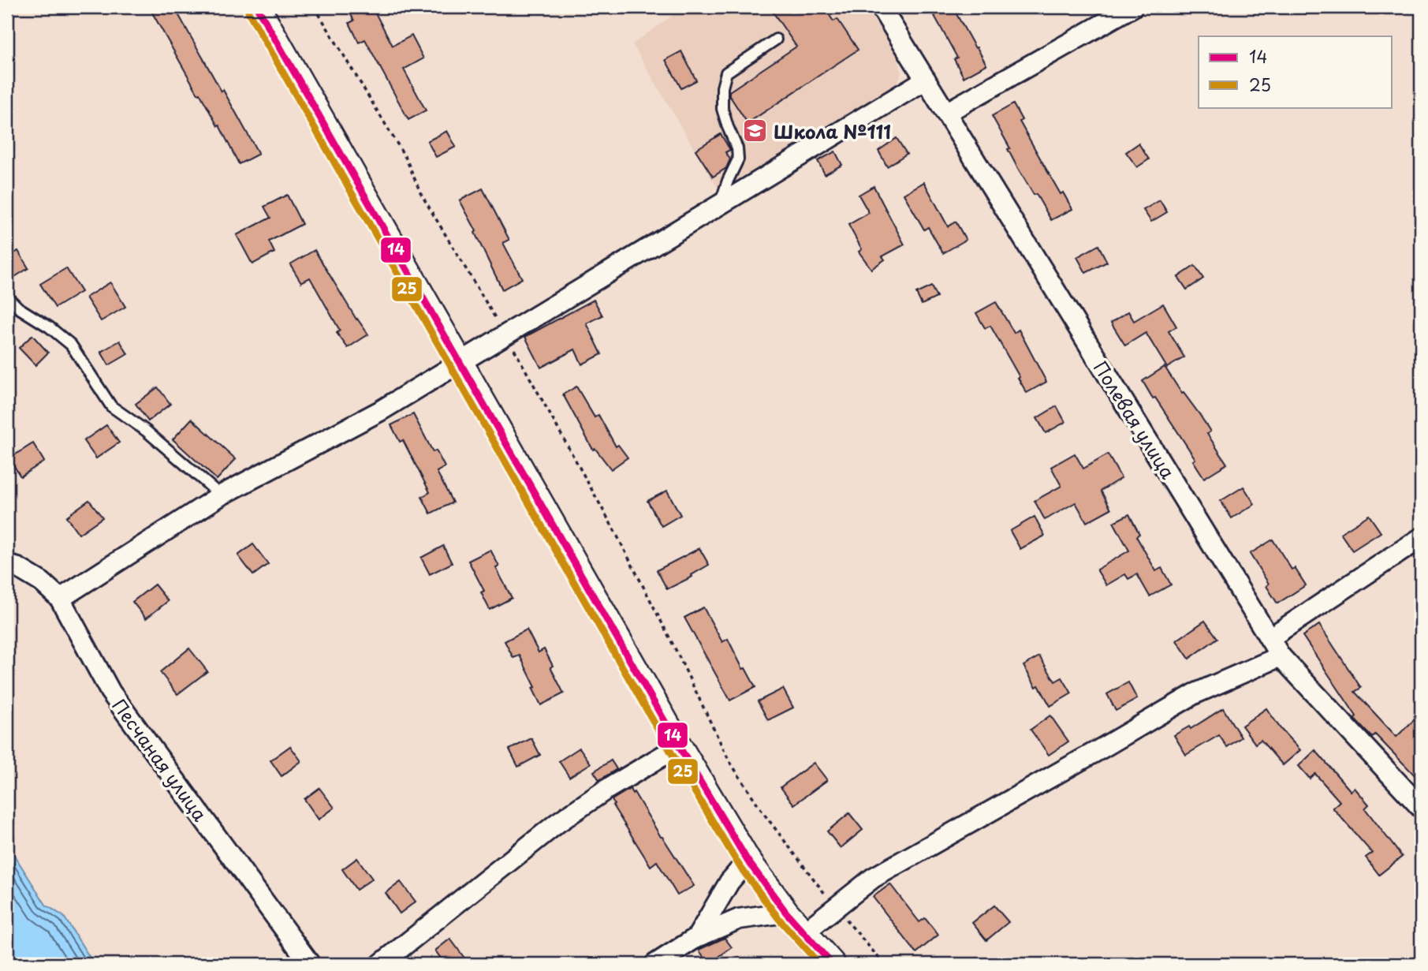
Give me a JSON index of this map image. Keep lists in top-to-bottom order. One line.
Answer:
{"streets":{"street":["Полевая улица","Песчаная улица"]},"places":{"school or university":["Школа №111"]},"lines":["transit line 14","transit line 25"],"legend":["14","25"]}
